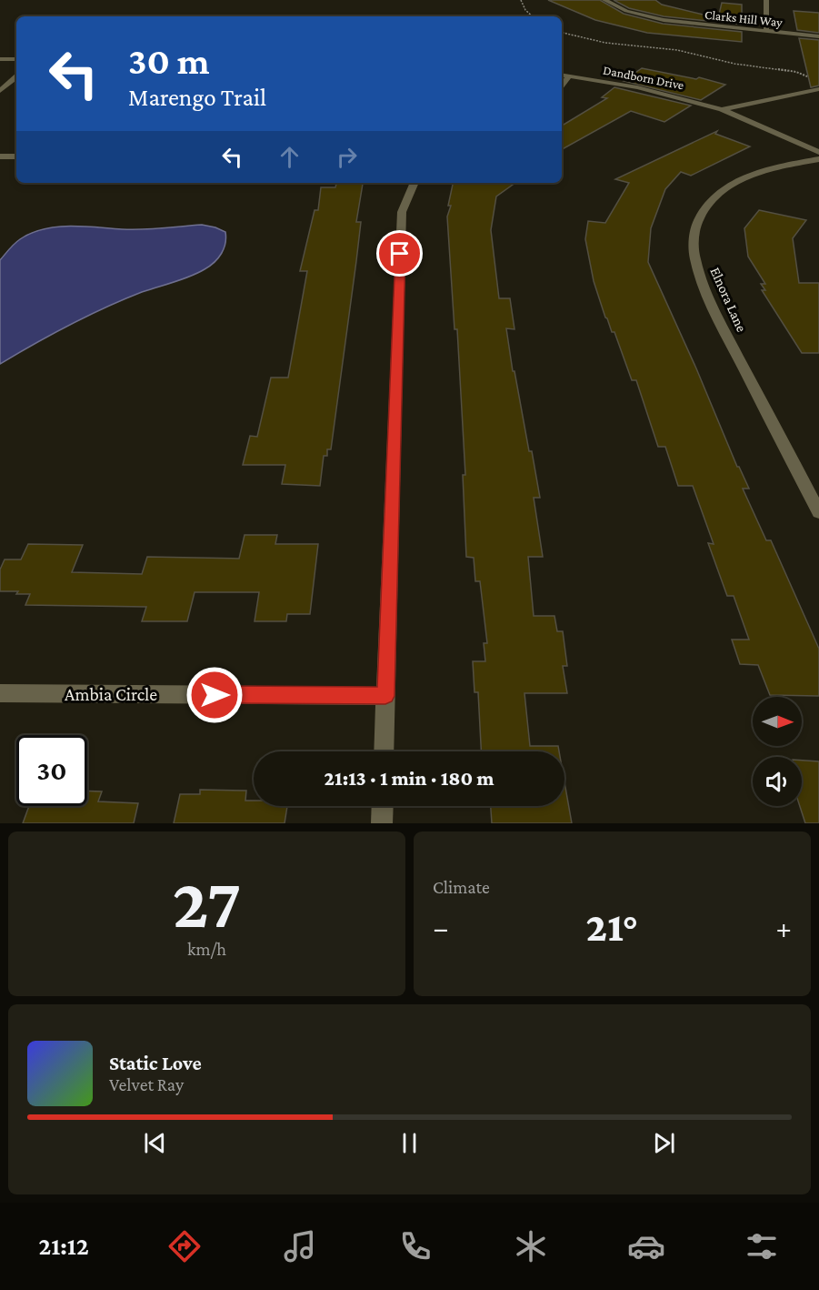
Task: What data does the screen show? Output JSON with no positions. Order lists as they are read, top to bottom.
{
  "streets": {
    "street": [
      "Clarks Hill Way",
      "Dandborn Drive",
      "Elnora Lane",
      "Ambia Circle"
    ]
  },
  "north": "right",
  "page": {
    "turn": ["30 m", "Marengo Trail"],
    "limit": "30",
    "trip": "21:13 · 1 min · 180 m",
    "tile": [
      ["27", "km/h"],
      "Climate"
    ],
    "heat": ["−", "21°", "+"],
    "song": ["Static Love", "Velvet Ray"],
    "tabs": "21:12"
  }
}
